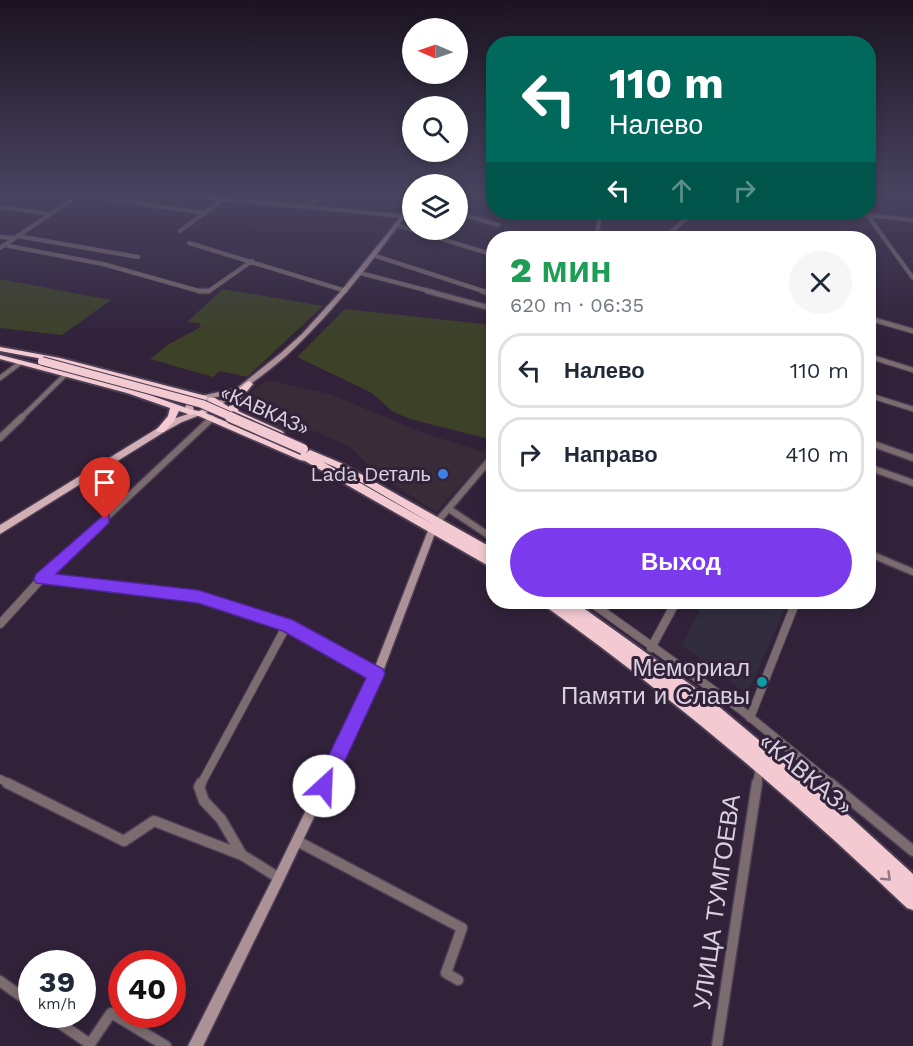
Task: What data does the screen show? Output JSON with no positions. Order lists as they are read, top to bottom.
{
  "streets": {
    "highway": ["«КАВКАЗ»"],
    "street": ["УЛИЦА ТУМГОЕВА"]
  },
  "crossings": [
    ["«КАВКАЗ»", "УЛИЦА ТУМГОЕВА"]
  ],
  "places": ["Lada Dеталь", "Мемориал Памяти и Славы"],
  "north": "left",
  "page": {
    "turn": ["110 m", "Налево"],
    "heading": ["2 мин", "620 m · 06:35"],
    "list": [
      {
        "name": "Налево",
        "value": "110 m"
      },
      {
        "name": "Направо",
        "value": "410 m"
      }
    ],
    "buttons": "Выход",
    "speed": "39 km/h",
    "limit": "40"
  }
}
